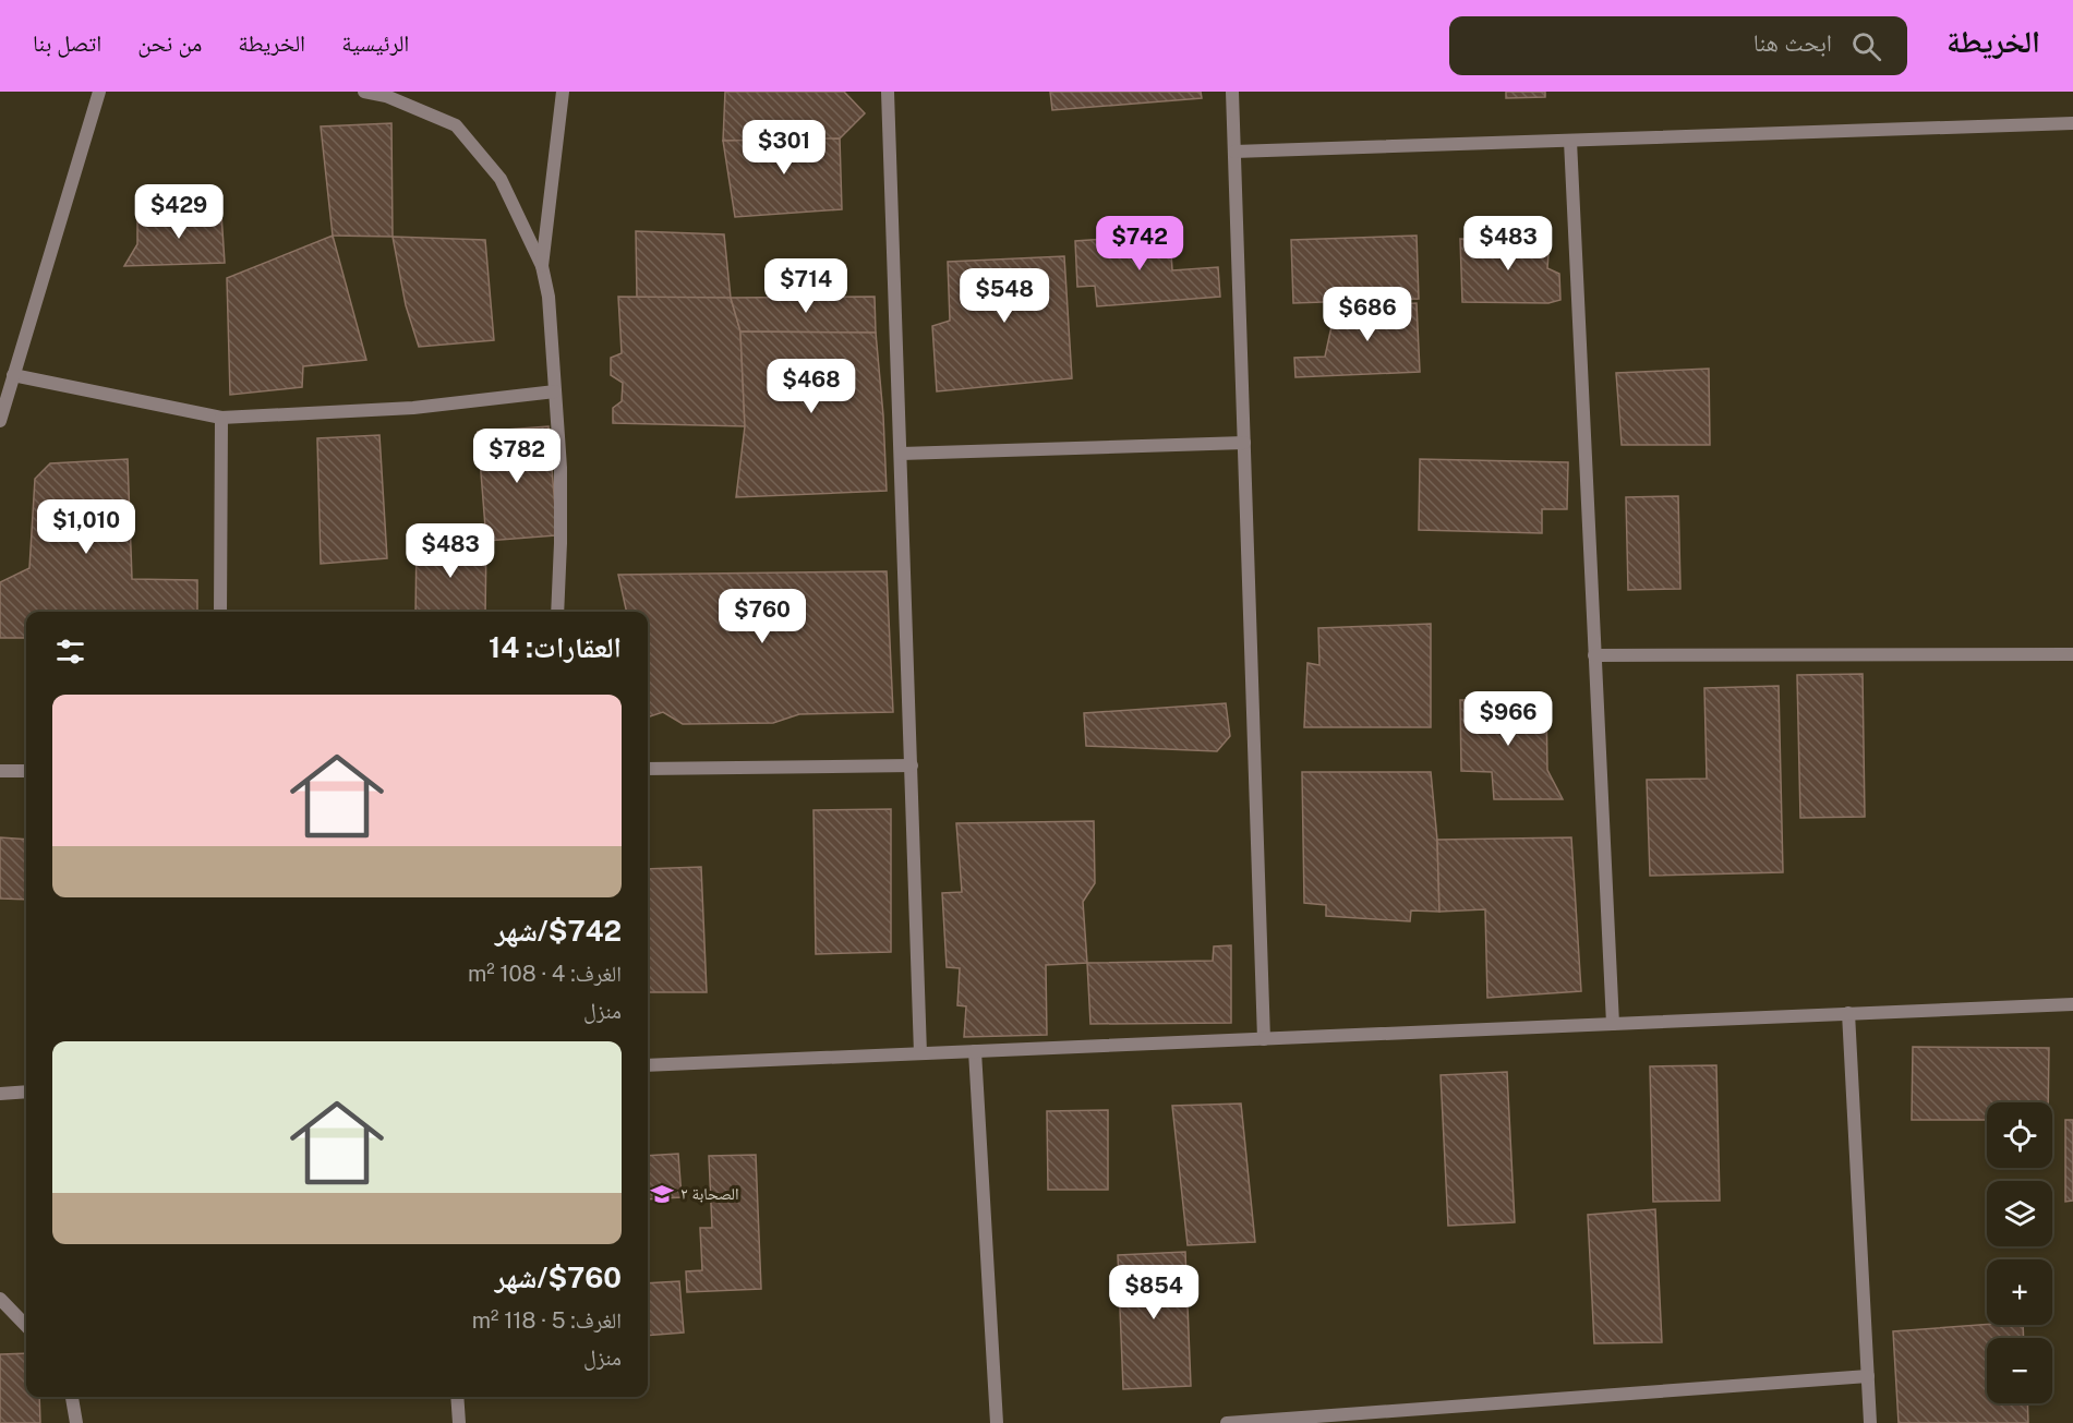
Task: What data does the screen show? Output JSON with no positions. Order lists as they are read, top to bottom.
{
  "places": {
    "school or university": ["الصحابة ٢"]
  },
  "page": {
    "header": "الخريطة",
    "search": "ابحث هنا",
    "nav": [
      "الرئيسية",
      "الخريطة",
      "من نحن",
      "اتصل بنا"
    ],
    "price": [
      "$301",
      "$429",
      "$742",
      "$483",
      "$714",
      "$548",
      "$686",
      "$468",
      "$782",
      "$1,010",
      "$483",
      "$760",
      "$966",
      "$854"
    ],
    "heading": "العقارات: 14",
    "list": [
      {
        "name": "$742/شهر",
        "note": "الغرف: 4 · 108 m² · منزل"
      },
      {
        "name": "$760/شهر",
        "note": "الغرف: 5 · 118 m² · منزل"
      }
    ],
    "map_buttons": ["+", "−"]
  }
}
